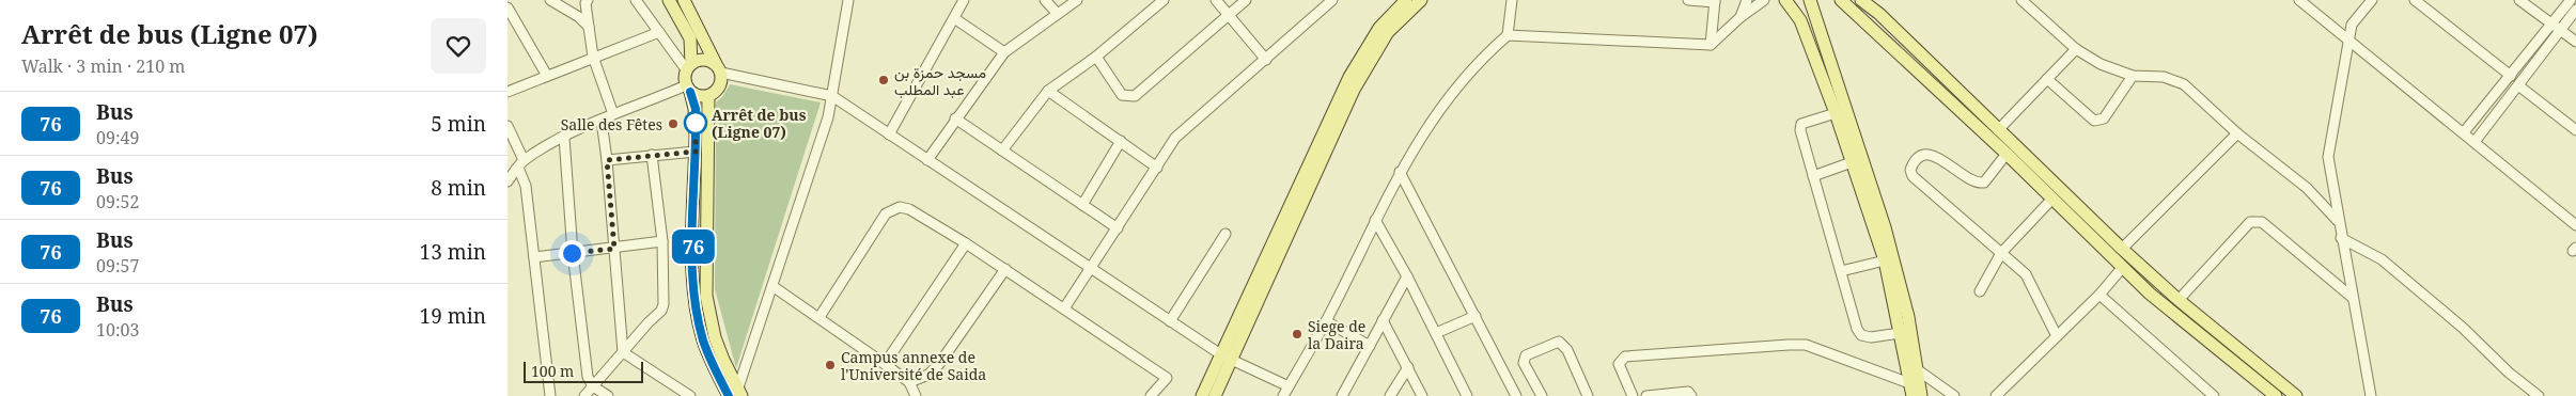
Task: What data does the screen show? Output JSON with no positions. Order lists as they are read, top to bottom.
{
  "places": [
    "مسجد حمزة بن عبد المطلب",
    "Arrêt de bus (Ligne 07)",
    "Salle des Fêtes",
    "Siege de la Daira",
    "Campus annexe de l'Université de Saida"
  ],
  "lines": ["bus line 76"],
  "scale_bar": "100 m",
  "page": {
    "heading": ["Arrêt de bus (Ligne 07)", "Walk · 3 min · 210 m"],
    "on_map": "76",
    "list": [
      {
        "mark": "76",
        "name": "Bus",
        "note": "09:49",
        "value": "5 min"
      },
      {
        "mark": "76",
        "name": "Bus",
        "note": "09:52",
        "value": "8 min"
      },
      {
        "mark": "76",
        "name": "Bus",
        "note": "09:57",
        "value": "13 min"
      },
      {
        "mark": "76",
        "name": "Bus",
        "note": "10:03",
        "value": "19 min"
      }
    ],
    "scale": "100 m"
  }
}
